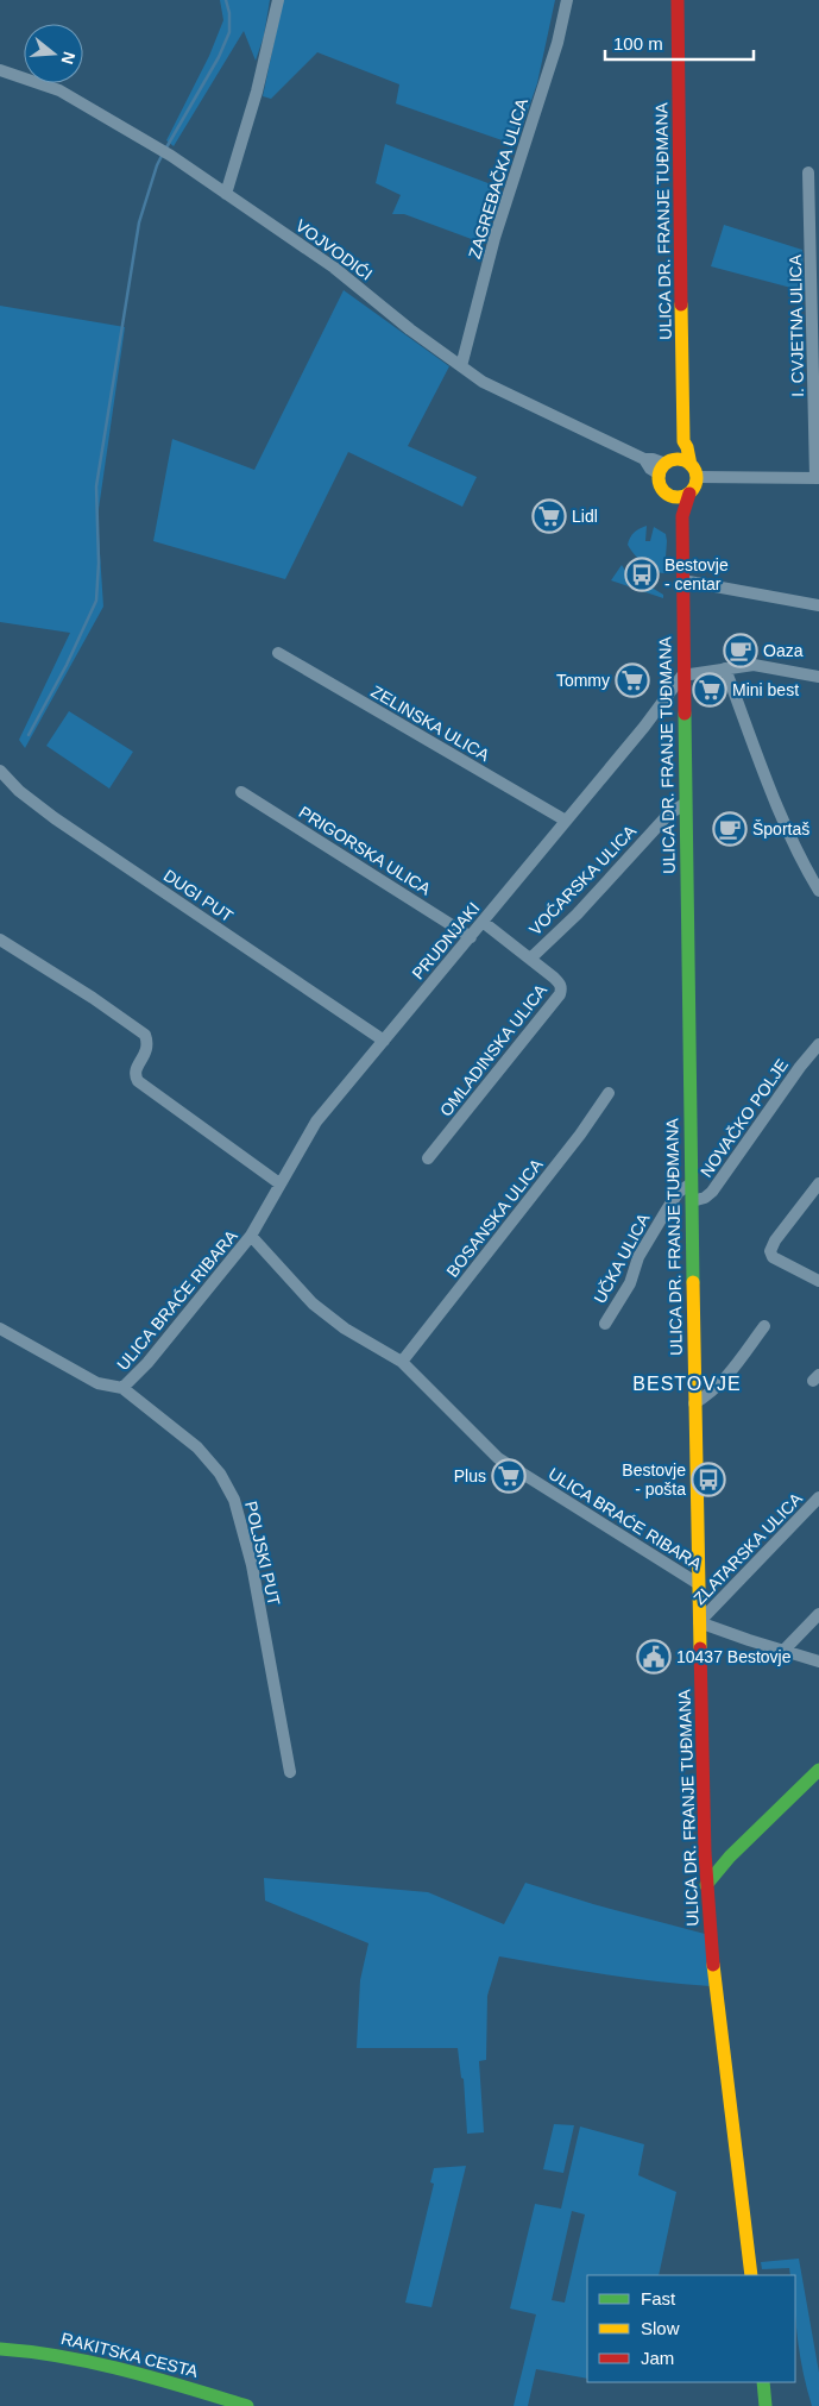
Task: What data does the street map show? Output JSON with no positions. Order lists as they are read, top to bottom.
{
  "streets": {
    "main road": ["ULICA DR. FRANJE TUĐMANA", "RAKITSKA CESTA"],
    "street": [
      "ZAGREBAČKA ULICA",
      "VOJVODIĆI",
      "I. CVJETNA ULICA",
      "ZELINSKA ULICA",
      "PRIGORSKA ULICA",
      "VOĆARSKA ULICA",
      "DUGI PUT",
      "PRUDNJAKI",
      "OMLADINSKA ULICA",
      "NOVAČKO POLJE",
      "BOSANSKA ULICA",
      "UČKA ULICA",
      "ULICA BRAĆE RIBARA",
      "ZLATARSKA ULICA",
      "POLJSKI PUT"
    ]
  },
  "crossings": [
    ["ZAGREBAČKA ULICA", "VOJVODIĆI"],
    ["ULICA DR. FRANJE TUĐMANA", "VOJVODIĆI"],
    ["ULICA DR. FRANJE TUĐMANA", "VOĆARSKA ULICA"],
    ["ULICA DR. FRANJE TUĐMANA", "PRUDNJAKI"],
    ["ULICA DR. FRANJE TUĐMANA", "NOVAČKO POLJE"],
    ["ULICA DR. FRANJE TUĐMANA", "UČKA ULICA"],
    ["ULICA DR. FRANJE TUĐMANA", "ULICA BRAĆE RIBARA"],
    ["ULICA DR. FRANJE TUĐMANA", "ZLATARSKA ULICA"],
    ["ZELINSKA ULICA", "PRUDNJAKI"],
    ["PRIGORSKA ULICA", "PRUDNJAKI"],
    ["VOĆARSKA ULICA", "OMLADINSKA ULICA"],
    ["DUGI PUT", "PRUDNJAKI"],
    ["PRUDNJAKI", "OMLADINSKA ULICA"],
    ["PRUDNJAKI", "ULICA BRAĆE RIBARA"],
    ["BOSANSKA ULICA", "ULICA BRAĆE RIBARA"],
    ["ULICA BRAĆE RIBARA", "POLJSKI PUT"]
  ],
  "districts": ["BESTOVJE"],
  "places": {
    "supermarket": [
      "Lidl",
      "Tommy",
      "Mini best",
      "Plus"
    ],
    "bus stop": ["Bestovje - centar", "Bestovje - pošta"],
    "cafe": ["Oaza", "Športaš"],
    "public building": ["10437 Bestovje"]
  },
  "legend": ["Fast", "Slow", "Jam"],
  "scale_bar": "100 m",
  "north": "right"
}
